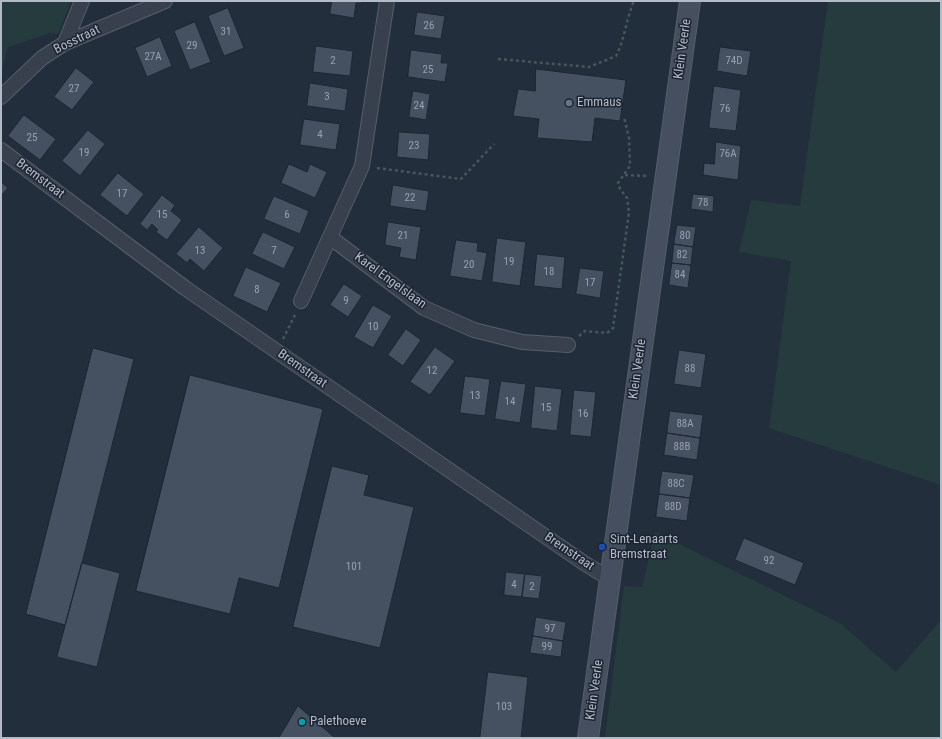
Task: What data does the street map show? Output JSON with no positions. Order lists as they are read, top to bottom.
{
  "streets": {
    "main road": ["Klein Veerle"],
    "street": ["Bosstraat", "Bremstraat", "Karel Engelslaan"]
  },
  "crossings": [
    ["Klein Veerle", "Bremstraat"]
  ],
  "places": ["Emmaus", "Sint-Lenaarts Bremstraat", "Palethoeve"],
  "house_numbers": [
    "26",
    "31",
    "29",
    "27A",
    "2",
    "74D",
    "25",
    "27",
    "3",
    "24",
    "76",
    "4",
    "25",
    "23",
    "19",
    "76A",
    "17",
    "22",
    "78",
    "15",
    "6",
    "21",
    "80",
    "13",
    "7",
    "82",
    "19",
    "20",
    "18",
    "84",
    "17",
    "8",
    "9",
    "10",
    "88",
    "12",
    "13",
    "14",
    "15",
    "16",
    "88A",
    "88B",
    "88C",
    "88D",
    "92",
    "101",
    "4",
    "2",
    "97",
    "99",
    "103"
  ]
}
